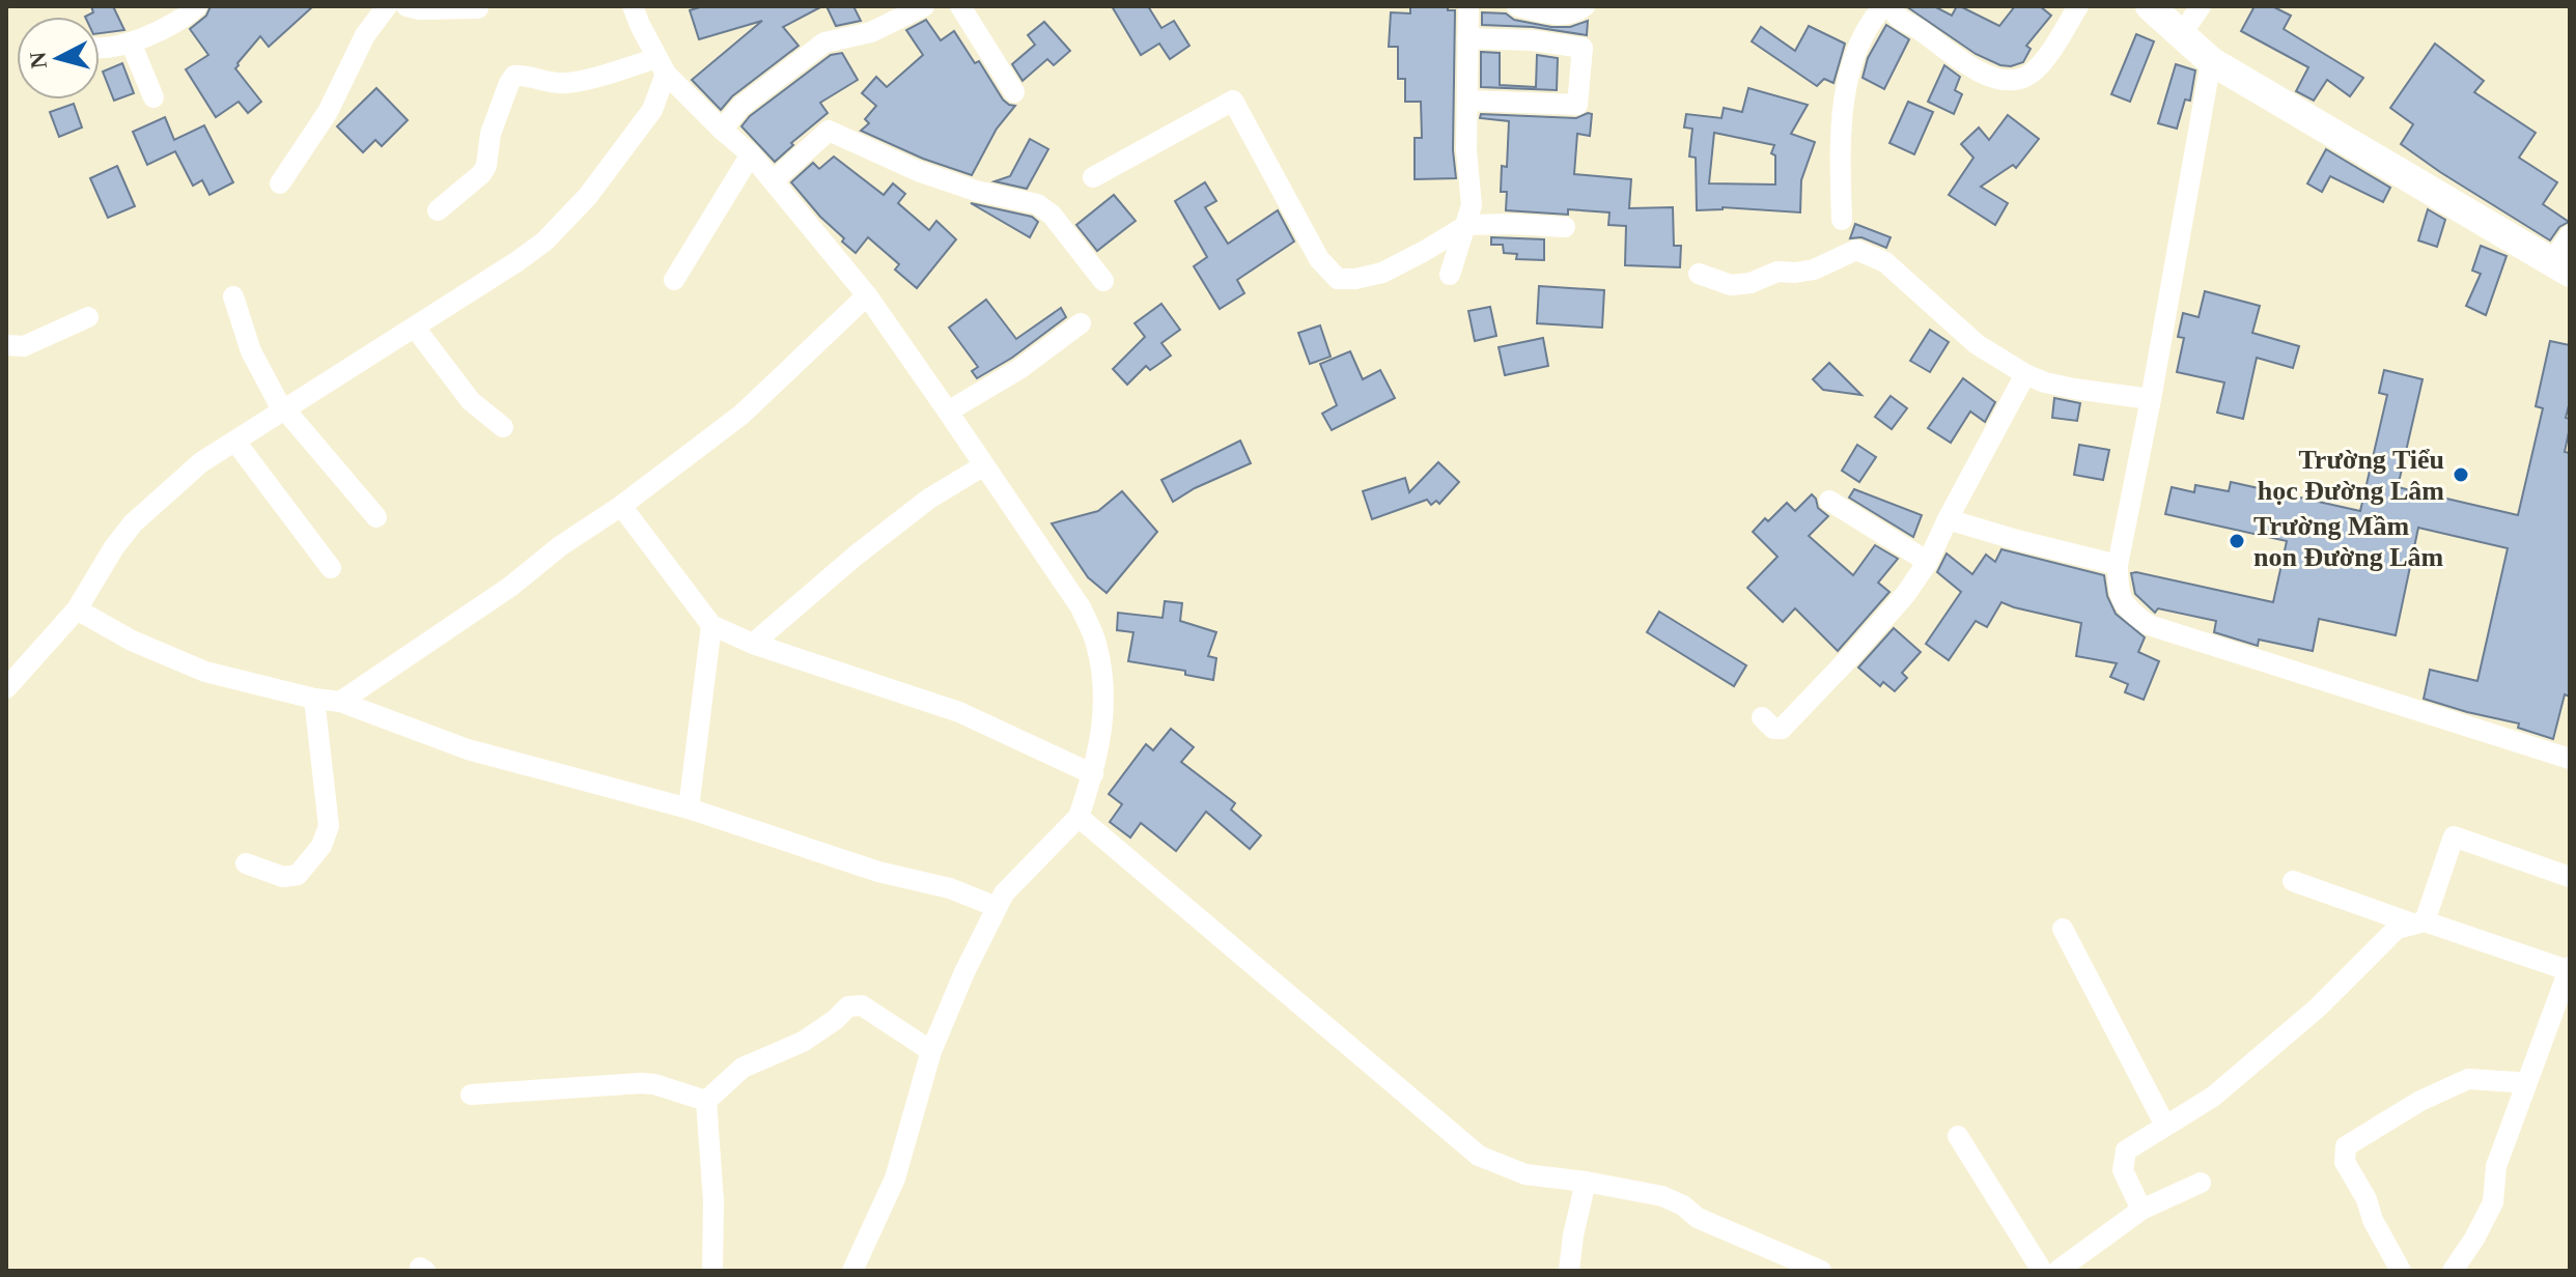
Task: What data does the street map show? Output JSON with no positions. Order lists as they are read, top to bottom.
{
  "places": ["Trường Tiểu học Đường Lâm", "Trường Mầm non Đường Lâm"],
  "north": "left"
}
